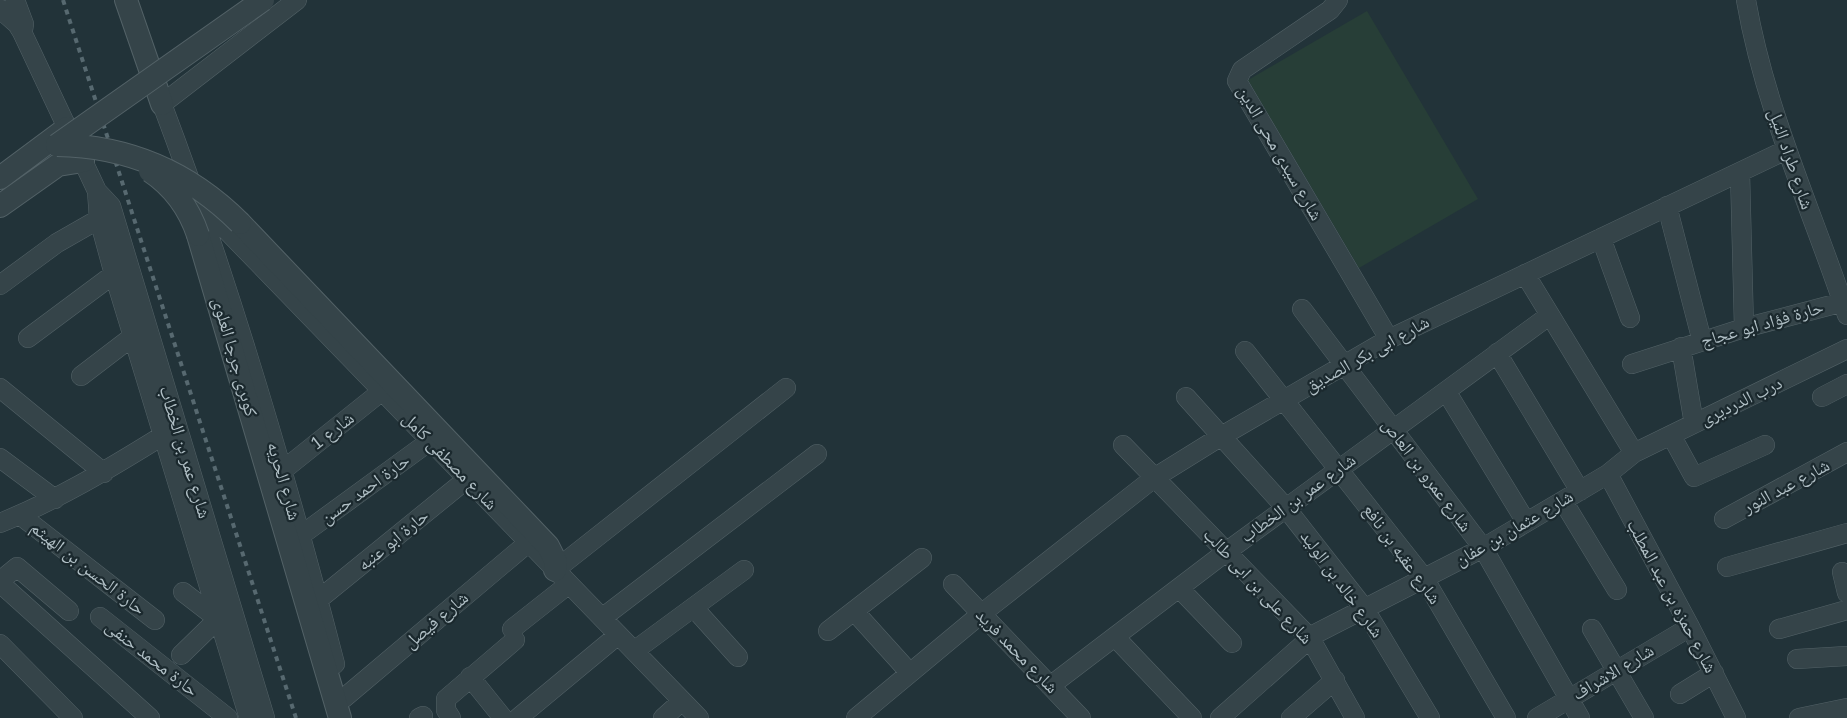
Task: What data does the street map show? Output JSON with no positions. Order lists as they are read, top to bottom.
{
  "streets": {
    "street": [
      "شارع سيدى محى الدين",
      "شارع طراد النيل",
      "حارة فؤاد ابو عجاج",
      "شارع ابى بكر الصديق",
      "كوبرى جرجا العلوى",
      "درب الدرديرى",
      "شارع 1",
      "شارع عمر بن الخطاب",
      "شارع مصطفى كامل",
      "شارع عمرو بن العاص",
      "شارع الحريه",
      "شارع عبد النور",
      "حارة احمد حسن",
      "شارع عثمان بن عفان",
      "حارة ابو عنبه",
      "شارع عقبه بن نافع",
      "حارة الحسن بن الهيثم",
      "شارع خالد بن الوليد",
      "شارع على بن ابى طالب",
      "شارع حمزه بن عبد المطلب",
      "شارع فيصل",
      "شارع محمد فريد",
      "حارة محمد حنفى",
      "شارع الاشراف"
    ]
  },
  "crossings": [
    ["شارع سيدى محى الدين", "شارع ابى بكر الصديق"],
    ["شارع طراد النيل", "حارة فؤاد ابو عجاج"],
    ["شارع طراد النيل", "شارع ابى بكر الصديق"],
    ["حارة فؤاد ابو عجاج", "درب الدرديرى"],
    ["شارع ابى بكر الصديق", "شارع عمرو بن العاص"],
    ["شارع ابى بكر الصديق", "شارع عقبه بن نافع"],
    ["شارع ابى بكر الصديق", "شارع خالد بن الوليد"],
    ["شارع ابى بكر الصديق", "شارع على بن ابى طالب"],
    ["شارع ابى بكر الصديق", "شارع محمد فريد"],
    ["كوبرى جرجا العلوى", "شارع عمر بن الخطاب"],
    ["كوبرى جرجا العلوى", "شارع الحريه"],
    ["كوبرى جرجا العلوى", "شارع فيصل"],
    ["درب الدرديرى", "شارع عثمان بن عفان"],
    ["شارع 1", "شارع مصطفى كامل"],
    ["شارع 1", "شارع الحريه"],
    ["شارع عمر بن الخطاب", "شارع عمرو بن العاص"],
    ["شارع عمر بن الخطاب", "شارع عقبه بن نافع"],
    ["شارع عمر بن الخطاب", "شارع خالد بن الوليد"],
    ["شارع عمر بن الخطاب", "شارع على بن ابى طالب"],
    ["شارع عمر بن الخطاب", "شارع محمد فريد"],
    ["شارع مصطفى كامل", "شارع الحريه"],
    ["شارع مصطفى كامل", "حارة احمد حسن"],
    ["شارع مصطفى كامل", "حارة ابو عنبه"],
    ["شارع مصطفى كامل", "شارع فيصل"],
    ["شارع عمرو بن العاص", "شارع عثمان بن عفان"],
    ["شارع عمرو بن العاص", "شارع الاشراف"],
    ["شارع الحريه", "حارة احمد حسن"],
    ["شارع الحريه", "حارة ابو عنبه"],
    ["شارع الحريه", "شارع فيصل"],
    ["شارع عثمان بن عفان", "شارع عقبه بن نافع"],
    ["شارع عثمان بن عفان", "شارع خالد بن الوليد"],
    ["شارع عثمان بن عفان", "شارع على بن ابى طالب"],
    ["شارع عثمان بن عفان", "شارع حمزه بن عبد المطلب"],
    ["شارع حمزه بن عبد المطلب", "شارع الاشراف"]
  ]
}
